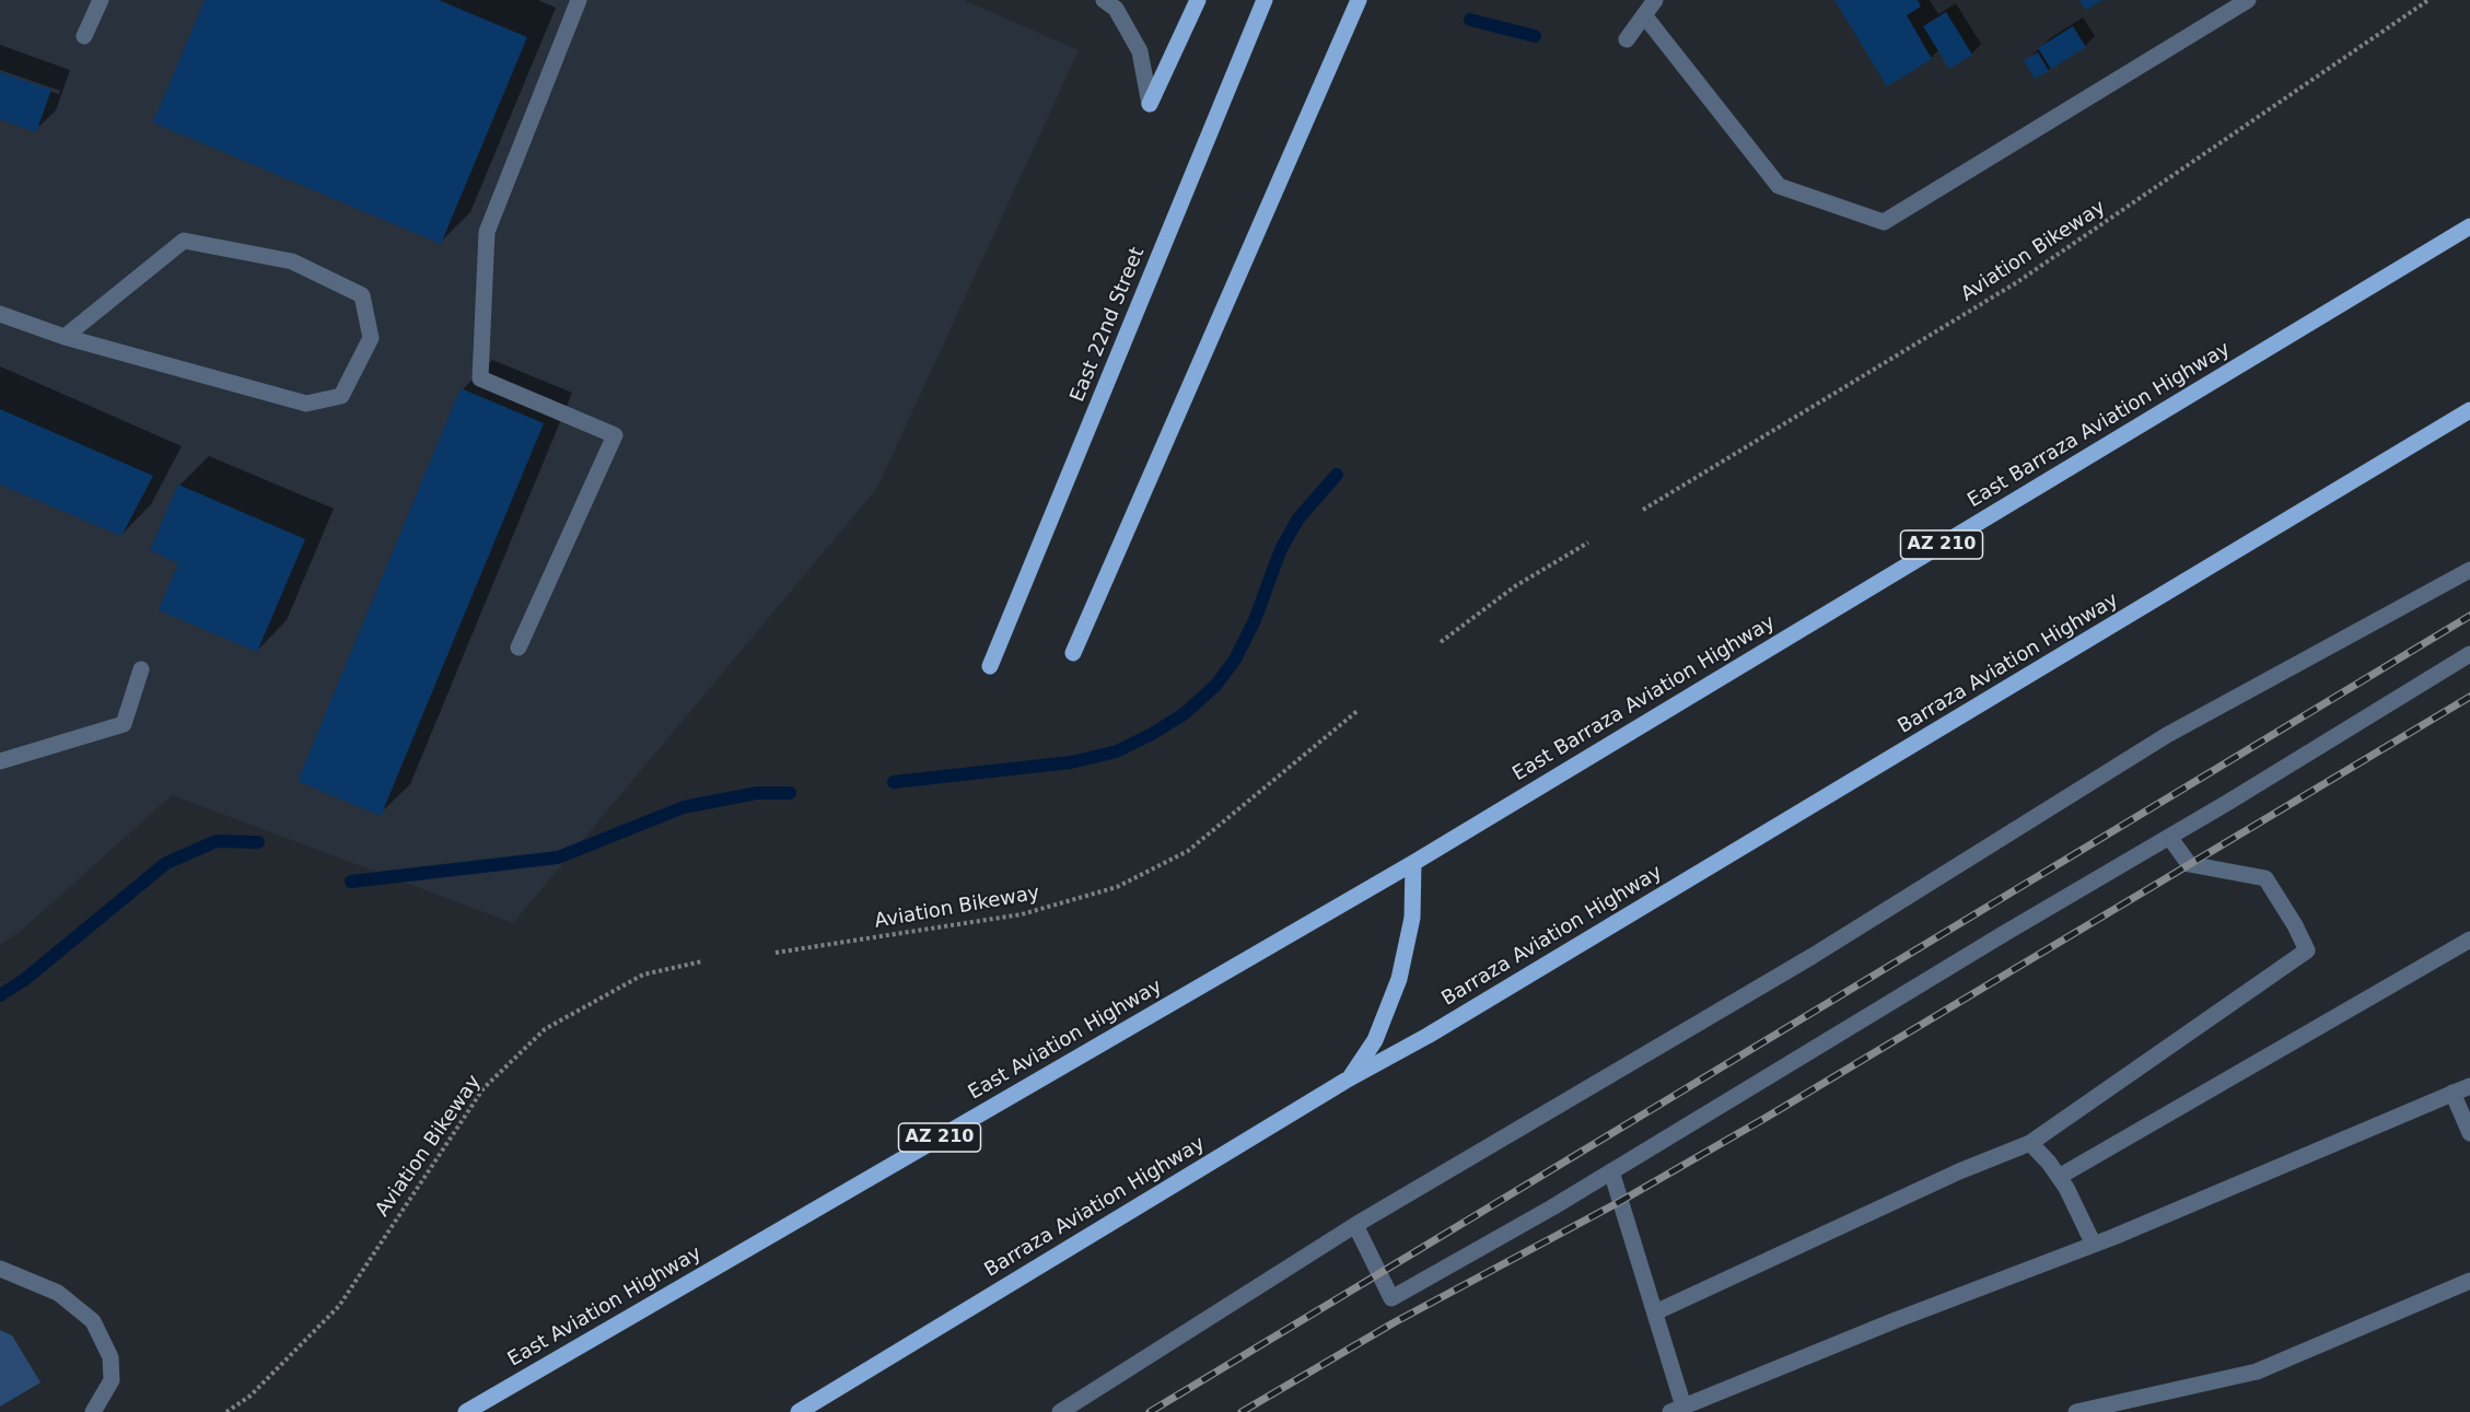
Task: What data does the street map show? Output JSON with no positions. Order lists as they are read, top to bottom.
{
  "streets": {
    "main road": [
      "East 22nd Street",
      "East Barraza Aviation Highway",
      "AZ 210",
      "Barraza Aviation Highway",
      "East Aviation Highway"
    ],
    "path": ["Aviation Bikeway"]
  },
  "crossings": [
    ["East Barraza Aviation Highway", "East Aviation Highway"]
  ]
}
